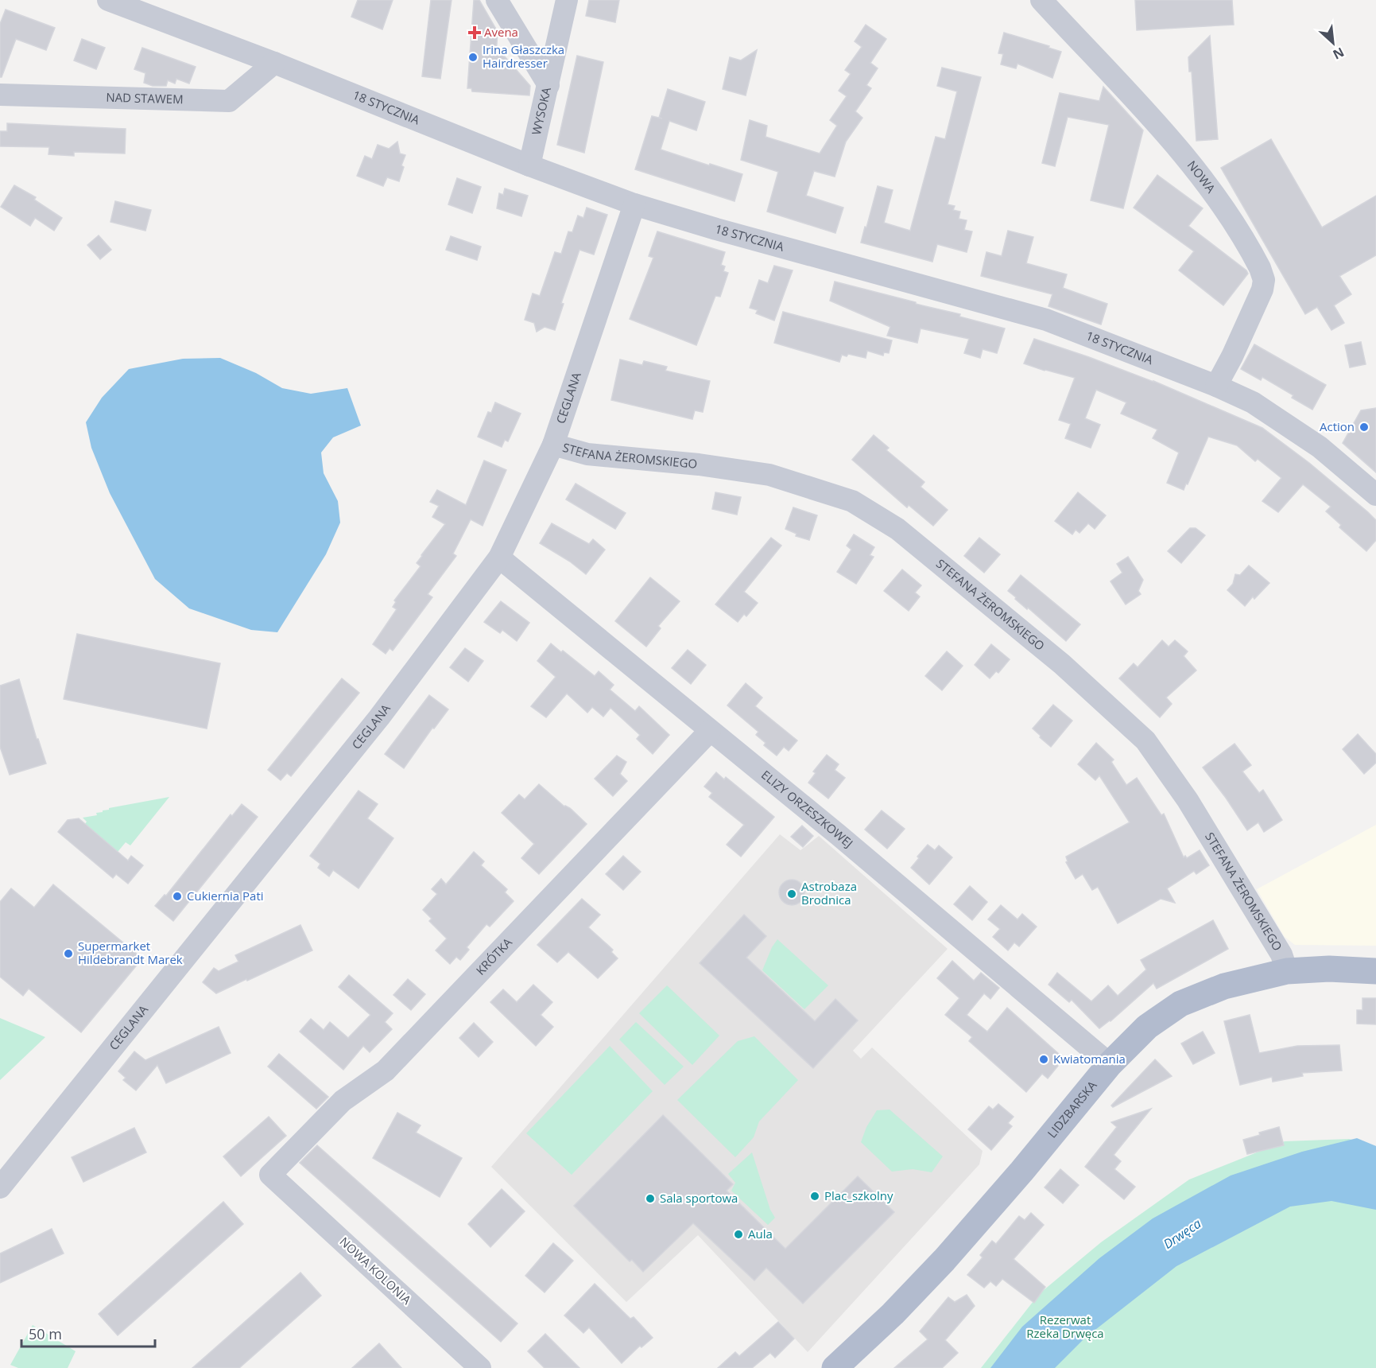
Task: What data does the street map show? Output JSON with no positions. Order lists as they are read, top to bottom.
{
  "streets": {
    "main road": ["LIDZBARSKA"],
    "street": [
      "NAD STAWEM",
      "18 STYCZNIA",
      "WYSOKA",
      "NOWA",
      "CEGLANA",
      "STEFANA ŻEROMSKIEGO",
      "ELIZY ORZESZKOWEJ",
      "KRÓTKA",
      "NOWA KOLONIA"
    ]
  },
  "crossings": [
    ["NAD STAWEM", "18 STYCZNIA"],
    ["18 STYCZNIA", "WYSOKA"],
    ["18 STYCZNIA", "NOWA"],
    ["18 STYCZNIA", "CEGLANA"],
    ["CEGLANA", "STEFANA ŻEROMSKIEGO"],
    ["CEGLANA", "ELIZY ORZESZKOWEJ"],
    ["STEFANA ŻEROMSKIEGO", "LIDZBARSKA"],
    ["ELIZY ORZESZKOWEJ", "KRÓTKA"],
    ["ELIZY ORZESZKOWEJ", "LIDZBARSKA"],
    ["KRÓTKA", "NOWA KOLONIA"]
  ],
  "water": ["Drwęca"],
  "parks": ["Rezerwat Rzeka Drwęca"],
  "places": {
    "health": ["Avena"],
    "other": [
      "Irina Głaszczka Hairdresser",
      "Action",
      "Astrobaza Brodnica",
      "Cukiernia Pati",
      "Supermarket Hildebrandt Marek",
      "Kwiatomania",
      "Plac_szkolny",
      "Sala sportowa",
      "Aula"
    ]
  },
  "scale_bar": "50 m",
  "north": "bottom right"
}
